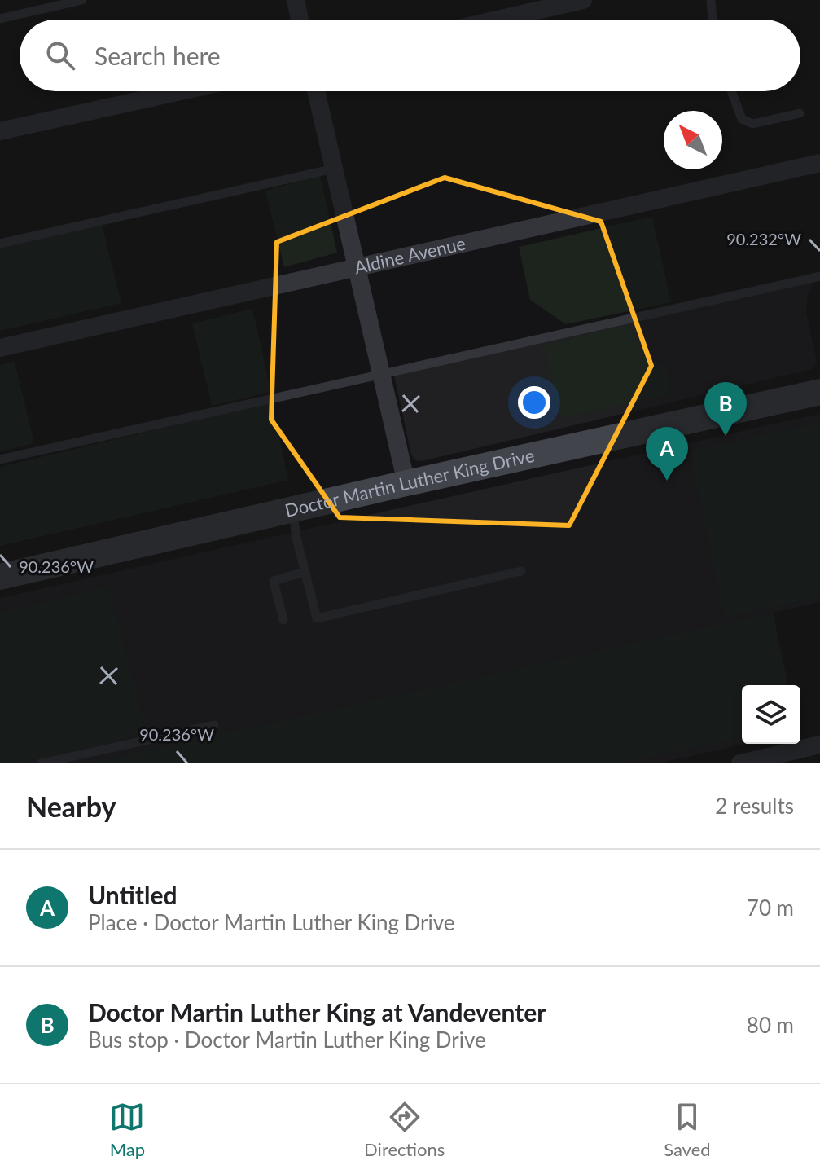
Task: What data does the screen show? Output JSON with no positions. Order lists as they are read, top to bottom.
{
  "streets": {
    "main road": ["Doctor Martin Luther King Drive"],
    "street": ["Aldine Avenue"]
  },
  "north": "top left",
  "page": {
    "search": "Search here",
    "pins": ["B", "A"],
    "heading": ["Nearby", "2 results"],
    "list": [
      {
        "mark": "A",
        "name": "Untitled",
        "note": "Place · Doctor Martin Luther King Drive",
        "value": "70 m"
      },
      {
        "mark": "B",
        "name": "Doctor Martin Luther King at Vandeventer",
        "note": "Bus stop · Doctor Martin Luther King Drive",
        "value": "80 m"
      }
    ],
    "nav": ["Map", "Directions", "Saved"]
  },
  "coordinates": ["90.232°W", "90.236°W"]
}
